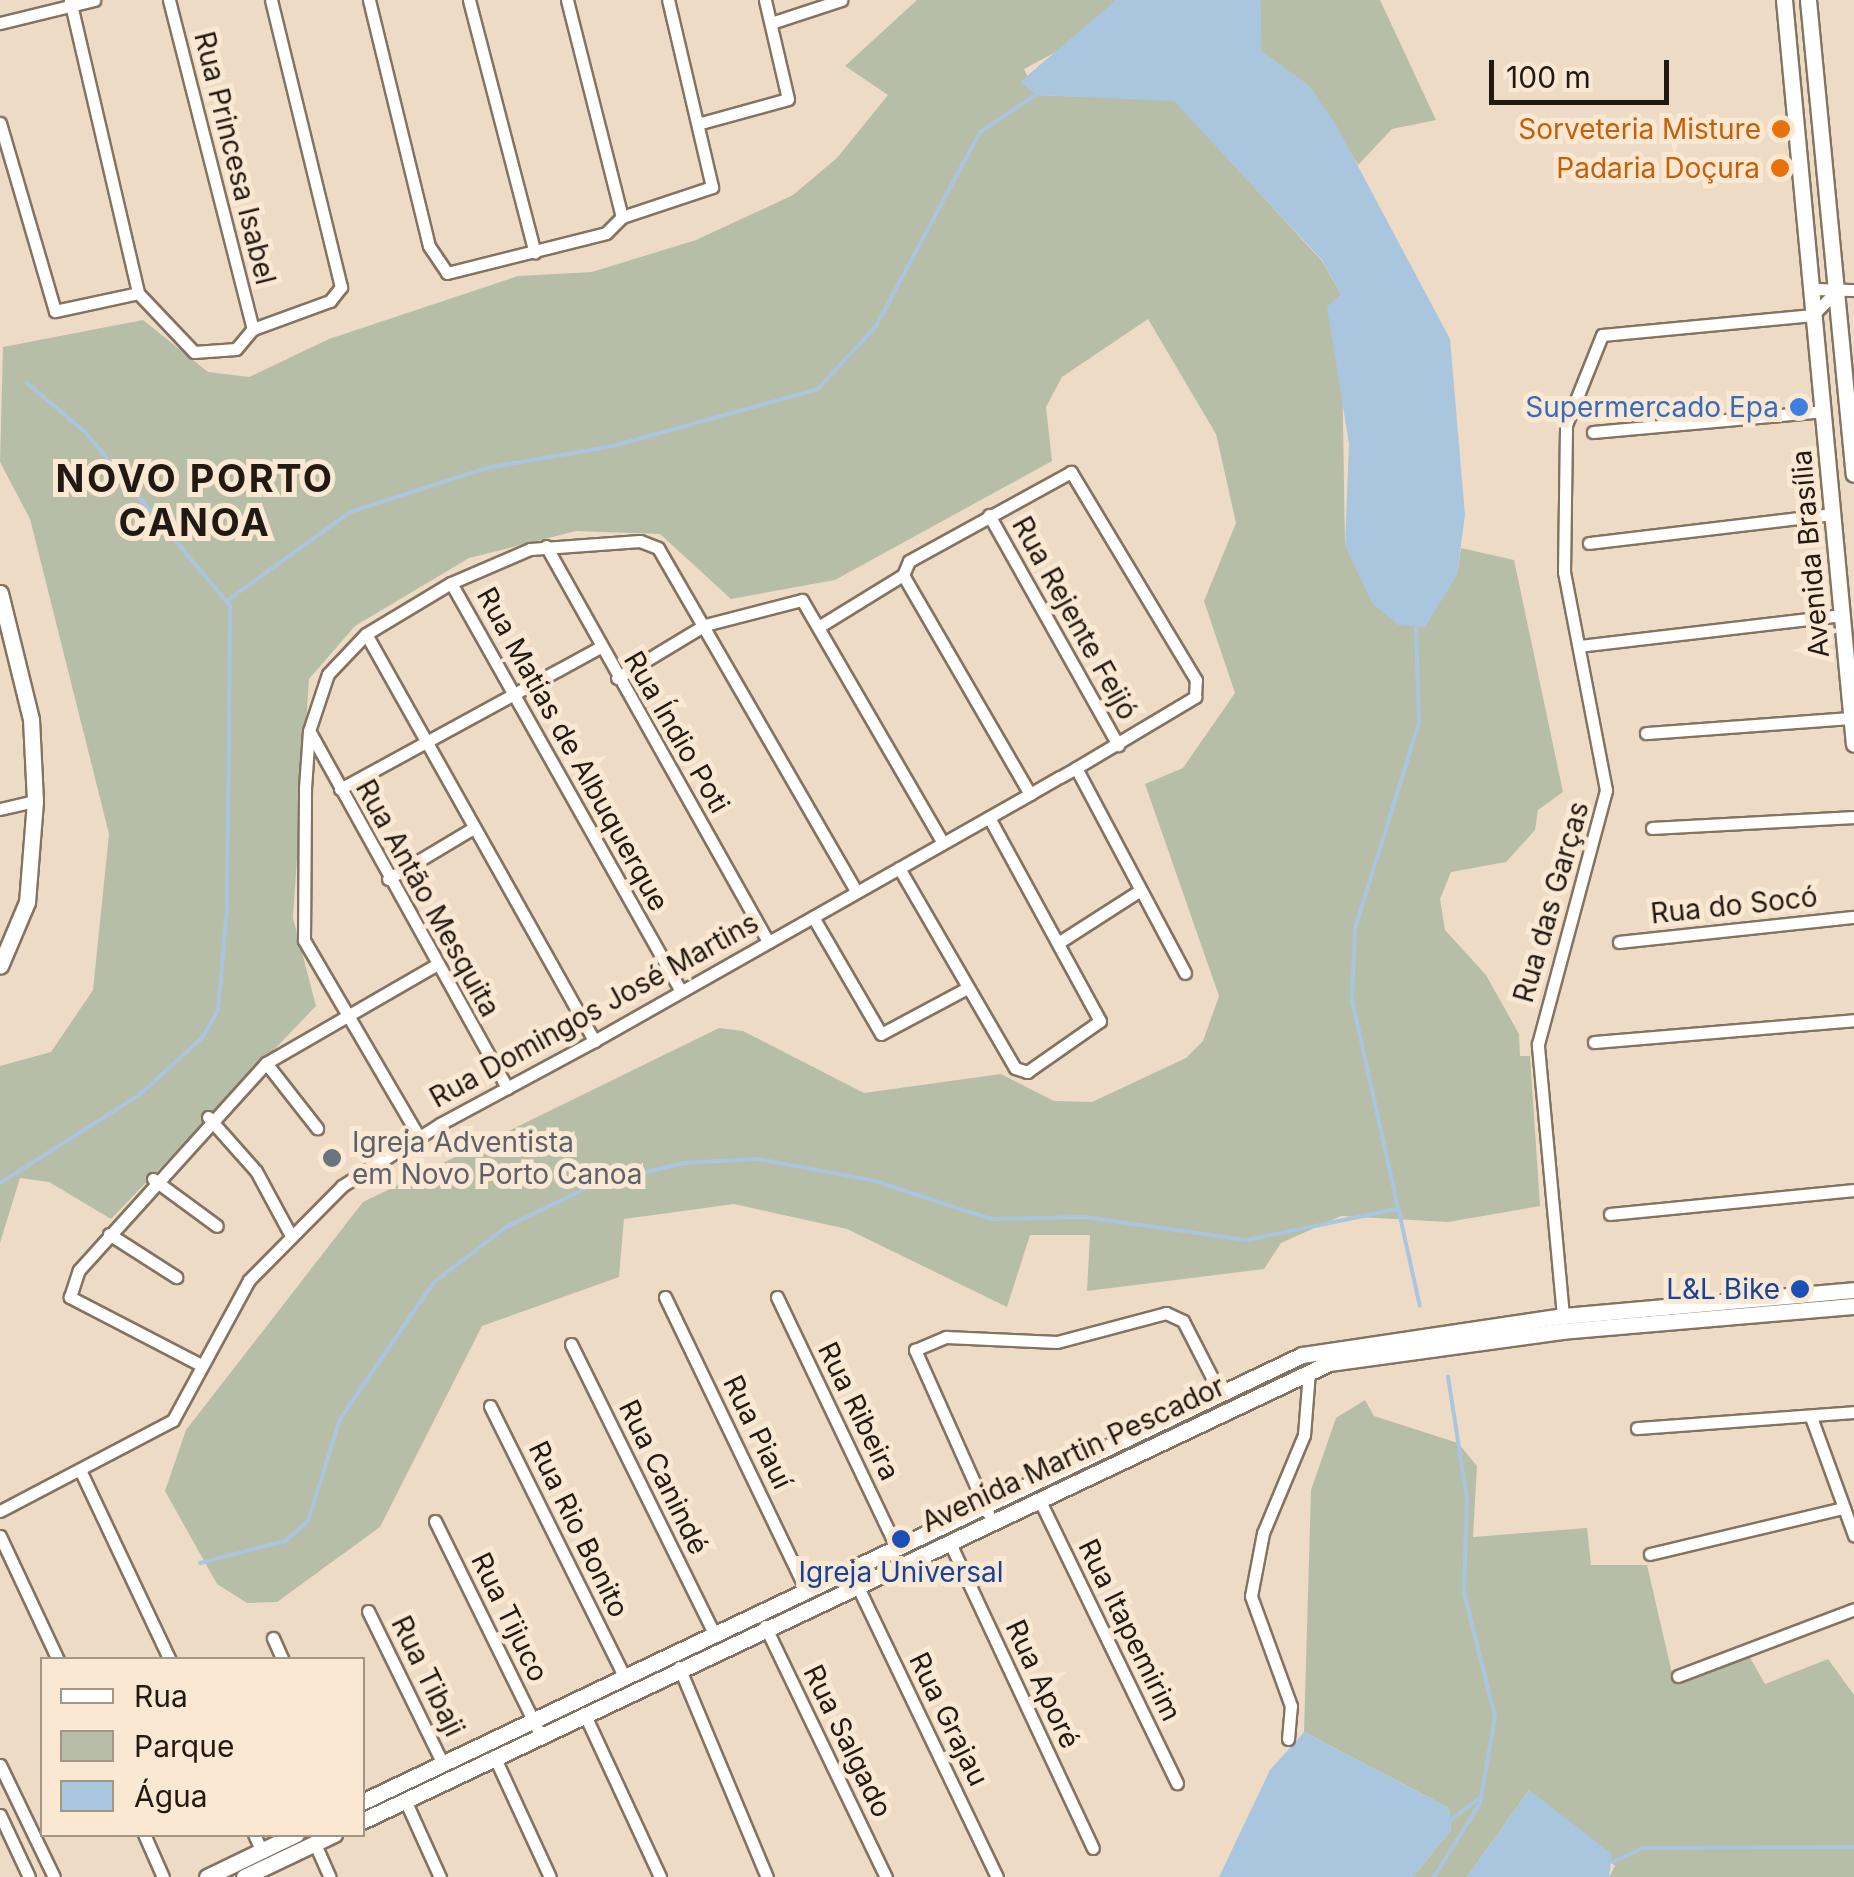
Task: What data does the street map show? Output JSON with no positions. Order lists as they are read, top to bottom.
{
  "streets": {
    "street": [
      "Rua Princesa Isabel",
      "Avenida Brasília",
      "Rua Rejente Feijó",
      "Rua Índio Poti",
      "Rua Matias de Albuquerque",
      "Rua Antão Mesquita",
      "Rua das Garças",
      "Rua do Socó",
      "Rua Domingos José Martins",
      "Rua Ribeira",
      "Rua Piauí",
      "Avenida Martin Pescador",
      "Rua Canindé",
      "Rua Rio Bonito",
      "Rua Tijuco",
      "Rua Itapemirim",
      "Rua Tibaji",
      "Rua Aporé",
      "Rua Grajau",
      "Rua Salgado"
    ]
  },
  "crossings": [
    ["Avenida Brasília", "Rua das Garças"],
    ["Rua Rejente Feijó", "Rua Domingos José Martins"],
    ["Rua Índio Poti", "Rua Domingos José Martins"],
    ["Rua Matias de Albuquerque", "Rua Domingos José Martins"],
    ["Rua Antão Mesquita", "Rua Domingos José Martins"],
    ["Rua das Garças", "Avenida Martin Pescador"],
    ["Rua Ribeira", "Avenida Martin Pescador"],
    ["Rua Piauí", "Avenida Martin Pescador"],
    ["Avenida Martin Pescador", "Rua Canindé"],
    ["Avenida Martin Pescador", "Rua Rio Bonito"],
    ["Avenida Martin Pescador", "Rua Tijuco"],
    ["Avenida Martin Pescador", "Rua Itapemirim"],
    ["Avenida Martin Pescador", "Rua Tibaji"],
    ["Avenida Martin Pescador", "Rua Aporé"],
    ["Avenida Martin Pescador", "Rua Grajau"],
    ["Avenida Martin Pescador", "Rua Salgado"]
  ],
  "districts": ["NOVO PORTO CANOA"],
  "places": [
    "Sorveteria Misture",
    "Padaria Doçura",
    "Supermercado Epa",
    "Igreja Adventista em Novo Porto Canoa",
    "L&L Bike",
    "Igreja Universal"
  ],
  "legend": ["Rua", "Parque", "Água"],
  "scale_bar": "100 m"
}
